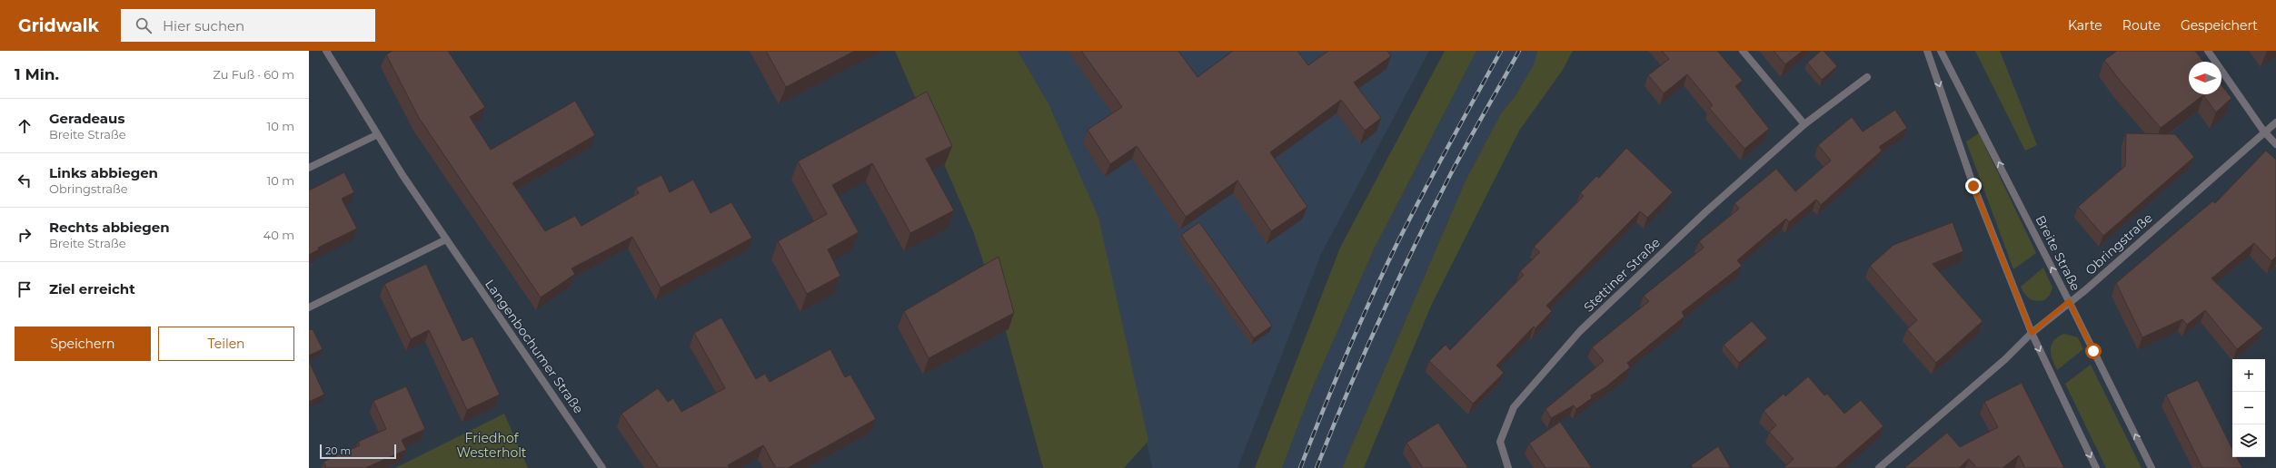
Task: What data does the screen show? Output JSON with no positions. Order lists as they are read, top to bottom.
{
  "streets": {
    "street": [
      "Obringstraße",
      "Breite Straße",
      "Stettiner Straße",
      "Langenbochumer Straße"
    ]
  },
  "crossings": [
    ["Obringstraße", "Breite Straße"]
  ],
  "parks": ["Friedhof Westerholt"],
  "scale_bar": "20 m",
  "north": "left",
  "page": {
    "header": "Gridwalk",
    "search": "Hier suchen",
    "nav": ["Karte", "Route", "Gespeichert"],
    "heading": ["1 Min.", "Zu Fuß · 60 m"],
    "list": [
      ["Geradeaus", "Breite Straße", "10 m"],
      ["Links abbiegen", "Obringstraße", "10 m"],
      ["Rechts abbiegen", "Breite Straße", "40 m"],
      "Ziel erreicht"
    ],
    "buttons": ["Speichern", "Teilen"],
    "map_buttons": ["+", "−"],
    "scale": "20 m"
  }
}
